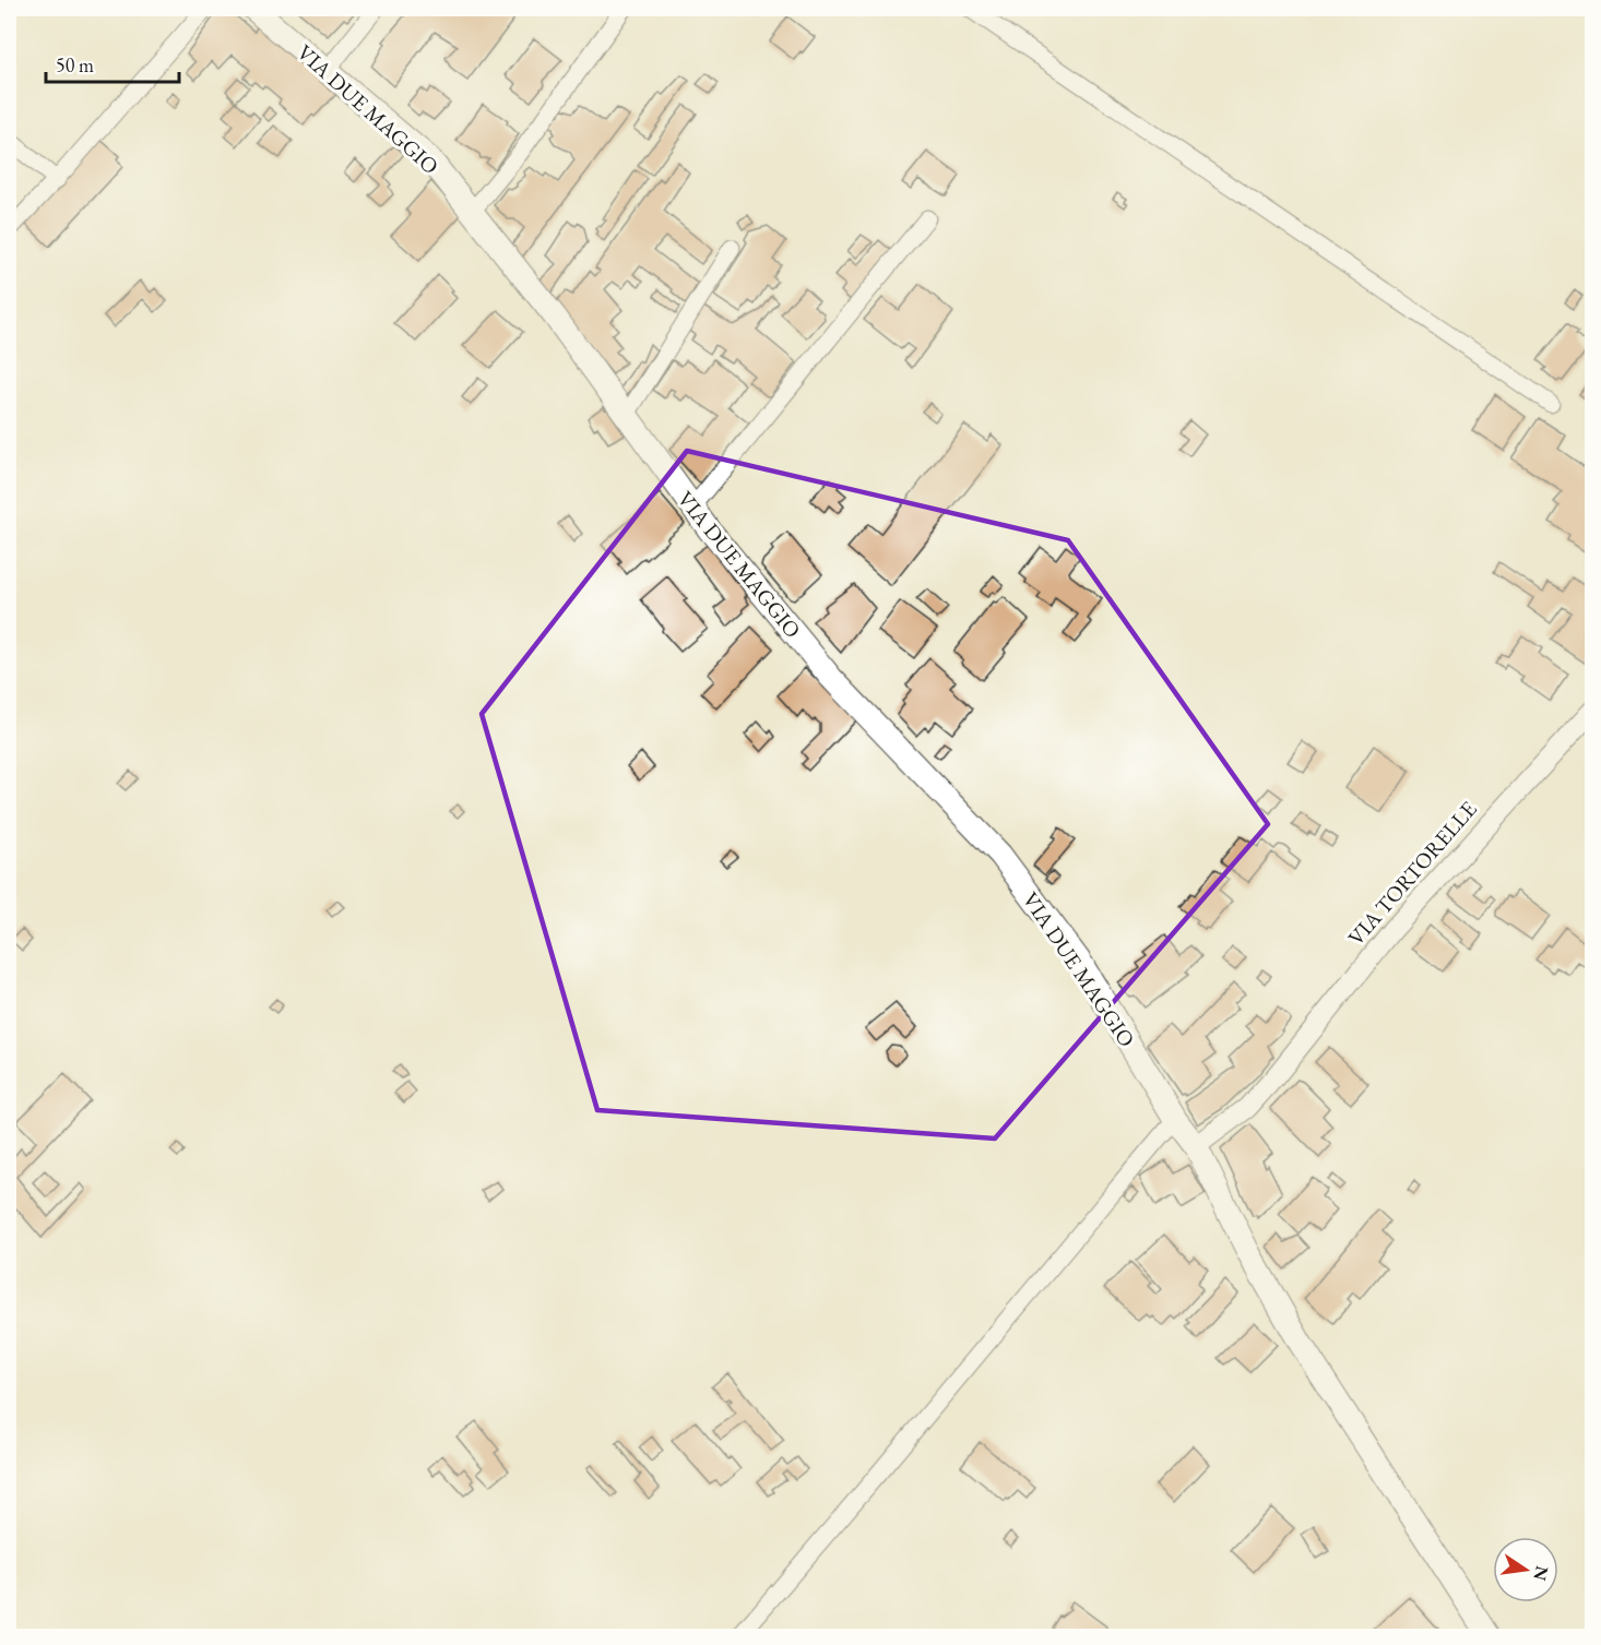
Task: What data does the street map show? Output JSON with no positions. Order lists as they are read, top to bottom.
{
  "streets": {
    "main road": ["VIA DUE MAGGIO"],
    "street": ["VIA TORTORELLE"]
  },
  "crossings": [
    ["VIA DUE MAGGIO", "VIA TORTORELLE"]
  ],
  "scale_bar": "50 m",
  "north": "right"
}
